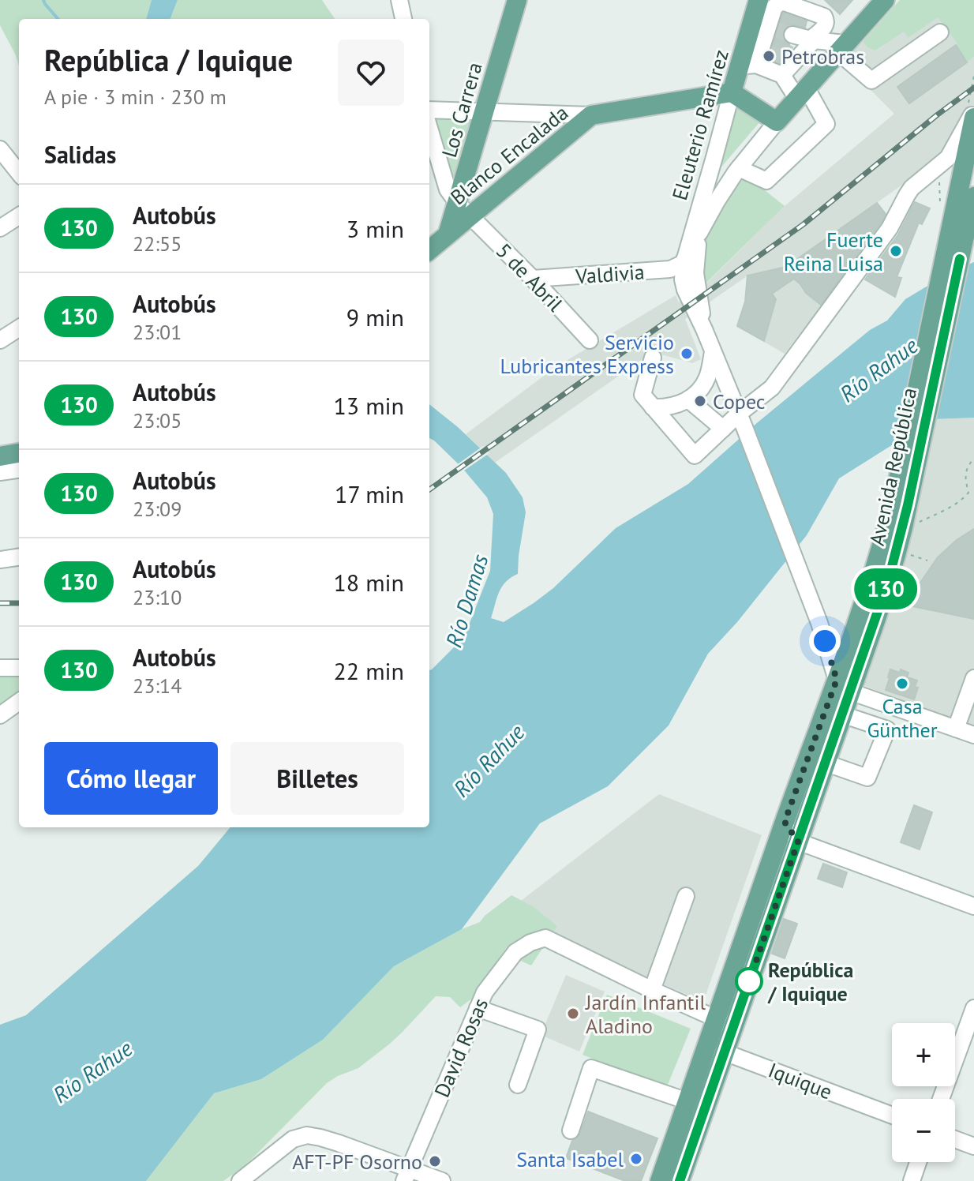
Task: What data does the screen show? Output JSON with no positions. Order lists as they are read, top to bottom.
{
  "streets": {
    "main road": [
      "Los Carrera",
      "Eleuterio Ramírez",
      "Blanco Encalada",
      "Avenida República"
    ],
    "street": [
      "Valdivia",
      "5 de Abril",
      "David Rosas",
      "Iquique"
    ]
  },
  "crossings": [
    ["Los Carrera", "Blanco Encalada"],
    ["Los Carrera", "5 de Abril"],
    ["Eleuterio Ramírez", "Valdivia"],
    ["Blanco Encalada", "5 de Abril"],
    ["Valdivia", "5 de Abril"],
    ["Avenida República", "Iquique"]
  ],
  "water": ["Río Rahue", "Río Damas"],
  "places": [
    "Petrobras",
    "Fuerte Reina Luisa",
    "Servicio Lubricantes Express",
    "Copec",
    "Casa Günther",
    "República / Iquique",
    "Jardín Infantil Aladino",
    "Santa Isabel",
    "AFT-PF Osorno"
  ],
  "lines": ["bus line 130"],
  "page": {
    "on_map": "130",
    "heading": [
      ["República / Iquique", "A pie · 3 min · 230 m"],
      "Salidas"
    ],
    "list": [
      {
        "mark": "130",
        "name": "Autobús",
        "note": "22:55",
        "value": "3 min"
      },
      {
        "mark": "130",
        "name": "Autobús",
        "note": "23:01",
        "value": "9 min"
      },
      {
        "mark": "130",
        "name": "Autobús",
        "note": "23:05",
        "value": "13 min"
      },
      {
        "mark": "130",
        "name": "Autobús",
        "note": "23:09",
        "value": "17 min"
      },
      {
        "mark": "130",
        "name": "Autobús",
        "note": "23:10",
        "value": "18 min"
      },
      {
        "mark": "130",
        "name": "Autobús",
        "note": "23:14",
        "value": "22 min"
      }
    ],
    "buttons": ["Cómo llegar", "Billetes"],
    "map_buttons": ["+", "−"]
  }
}
